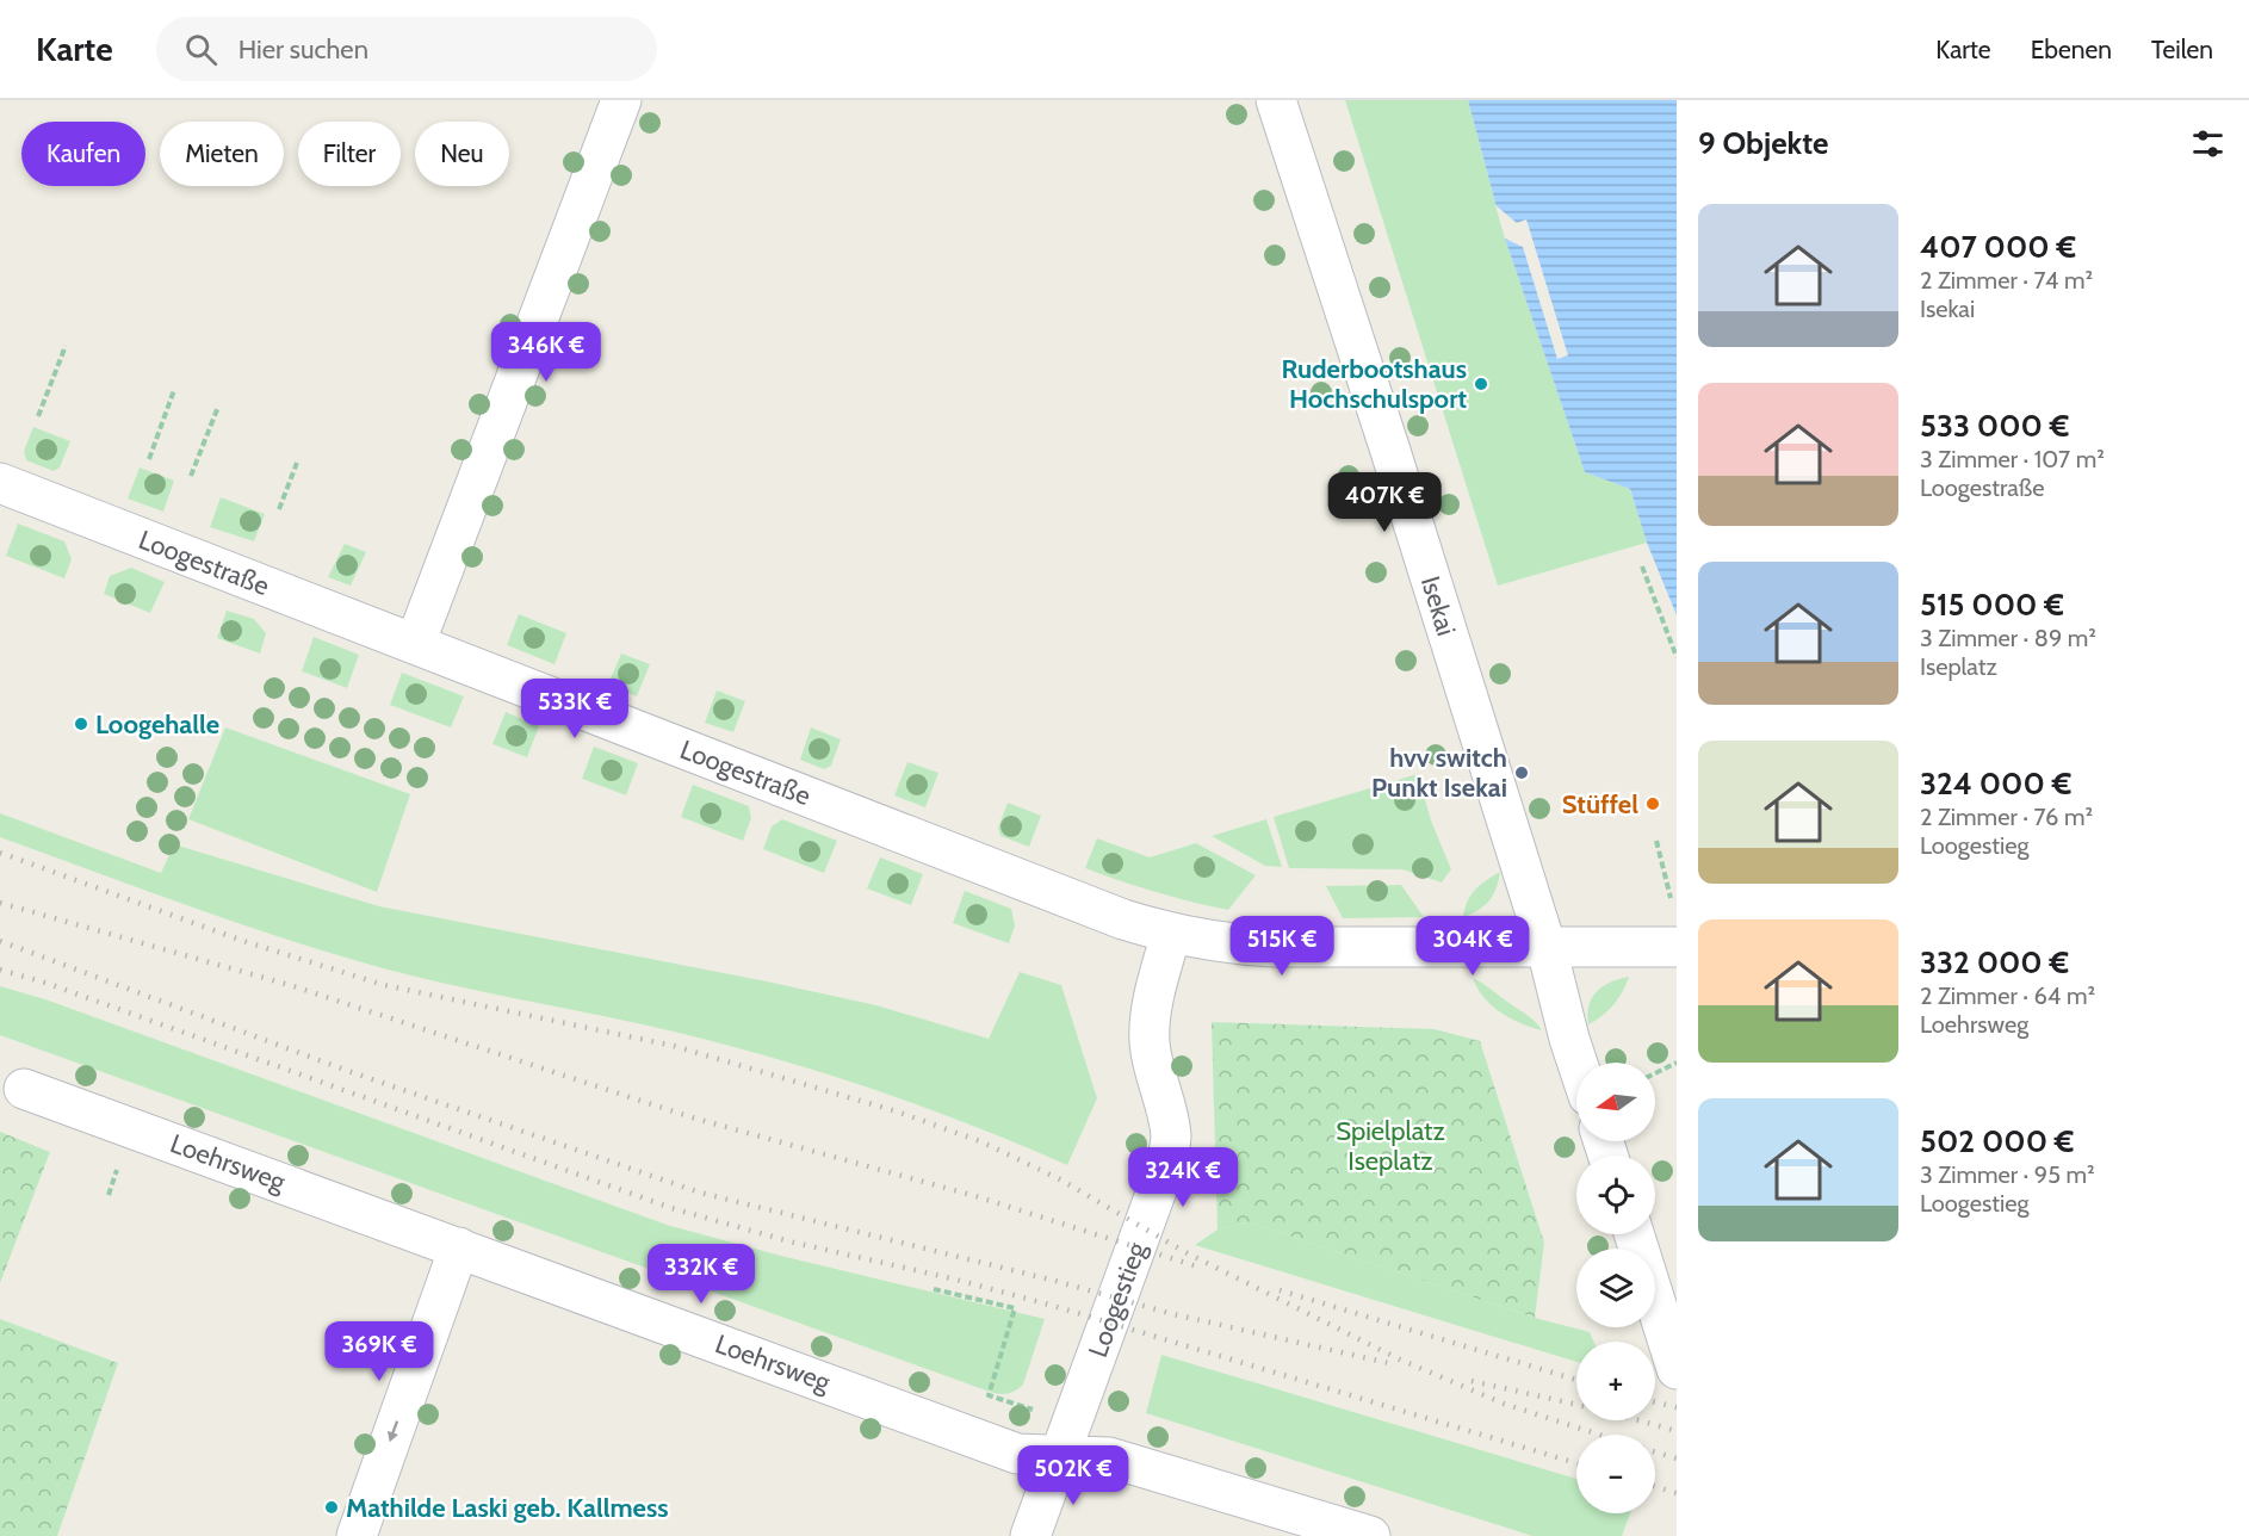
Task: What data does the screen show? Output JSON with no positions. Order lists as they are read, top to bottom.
{
  "streets": {
    "street": [
      "Loogestraße",
      "Isekai",
      "Loehrsweg",
      "Loogestieg"
    ]
  },
  "crossings": [
    ["Loogestraße", "Isekai"],
    ["Loogestraße", "Loogestieg"],
    ["Loehrsweg", "Loogestieg"]
  ],
  "parks": ["Spielplatz Iseplatz"],
  "places": [
    "Ruderbootshaus Hochschulsport",
    "Loogehalle",
    "hvv switch Punkt Isekai",
    "Stüffel",
    "Mathilde Laski geb. Kallmess"
  ],
  "north": "left",
  "page": {
    "header": "Karte",
    "search": "Hier suchen",
    "nav": ["Karte", "Ebenen", "Teilen"],
    "heading": "9 Objekte",
    "chip": [
      "Kaufen",
      "Mieten",
      "Filter",
      "Neu"
    ],
    "list": [
      {
        "name": "407 000 €",
        "note": "2 Zimmer · 74 m² · Isekai"
      },
      {
        "name": "533 000 €",
        "note": "3 Zimmer · 107 m² · Loogestraße"
      },
      {
        "name": "515 000 €",
        "note": "3 Zimmer · 89 m² · Iseplatz"
      },
      {
        "name": "324 000 €",
        "note": "2 Zimmer · 76 m² · Loogestieg"
      },
      {
        "name": "332 000 €",
        "note": "2 Zimmer · 64 m² · Loehrsweg"
      },
      {
        "name": "502 000 €",
        "note": "3 Zimmer · 95 m² · Loogestieg"
      }
    ],
    "price": [
      "346K €",
      "407K €",
      "533K €",
      "515K €",
      "304K €",
      "324K €",
      "332K €",
      "369K €",
      "502K €"
    ],
    "map_buttons": ["+", "−"]
  }
}
